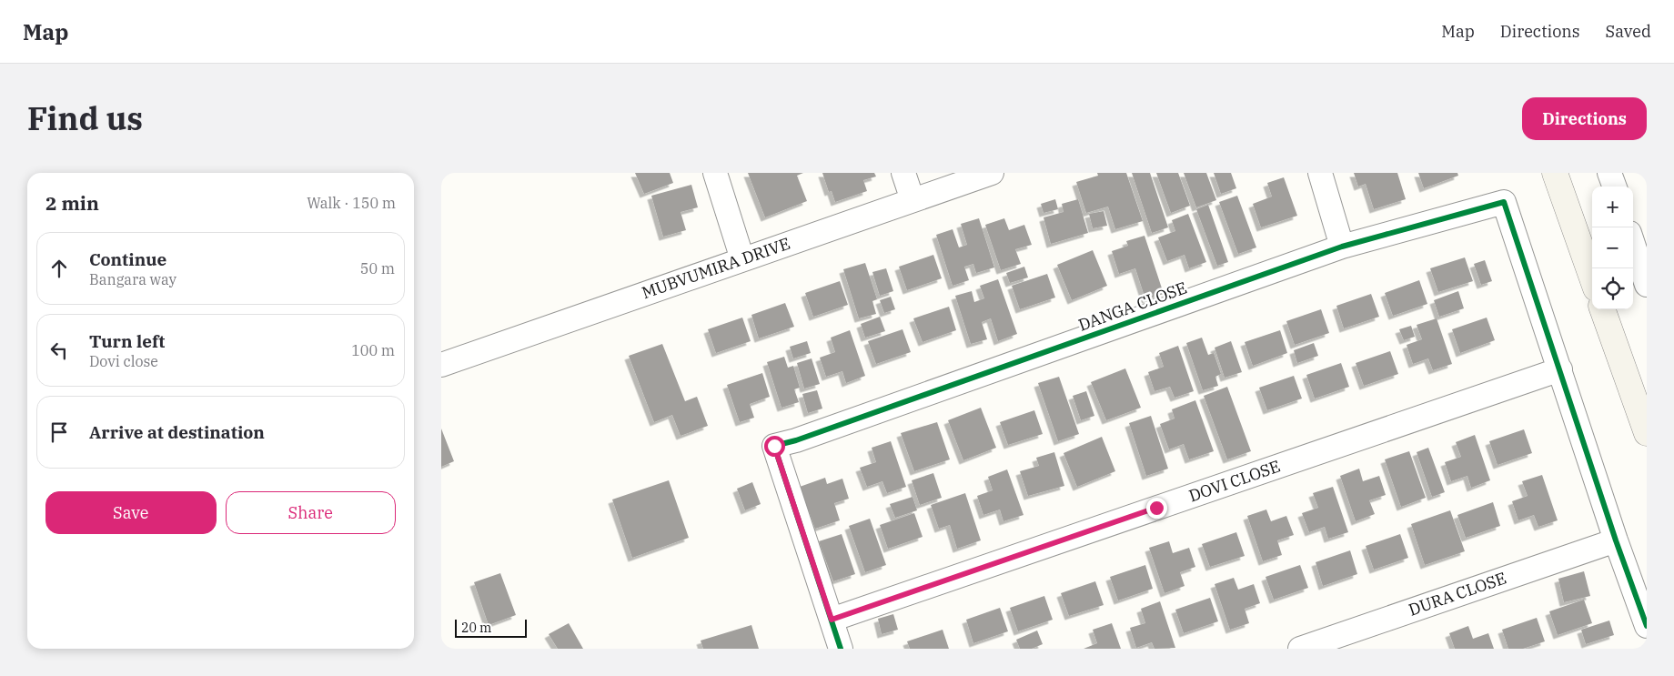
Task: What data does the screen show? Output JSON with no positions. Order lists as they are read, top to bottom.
{
  "streets": {
    "street": [
      "MUBVUMIRA DRIVE",
      "DANGA CLOSE",
      "DOVI CLOSE",
      "DURA CLOSE"
    ]
  },
  "crossings": [
    ["DANGA CLOSE", "DOVI CLOSE"]
  ],
  "scale_bar": "20 m",
  "page": {
    "header": "Map",
    "nav": ["Map", "Directions", "Saved"],
    "title": "Find us",
    "buttons": [
      "Directions",
      ["Save", "Share"]
    ],
    "heading": ["2 min", "Walk · 150 m"],
    "map_buttons": ["+", "−"],
    "list": [
      ["Continue", "Bangara way", "50 m"],
      ["Turn left", "Dovi close", "100 m"],
      "Arrive at destination"
    ],
    "scale": "20 m"
  }
}
